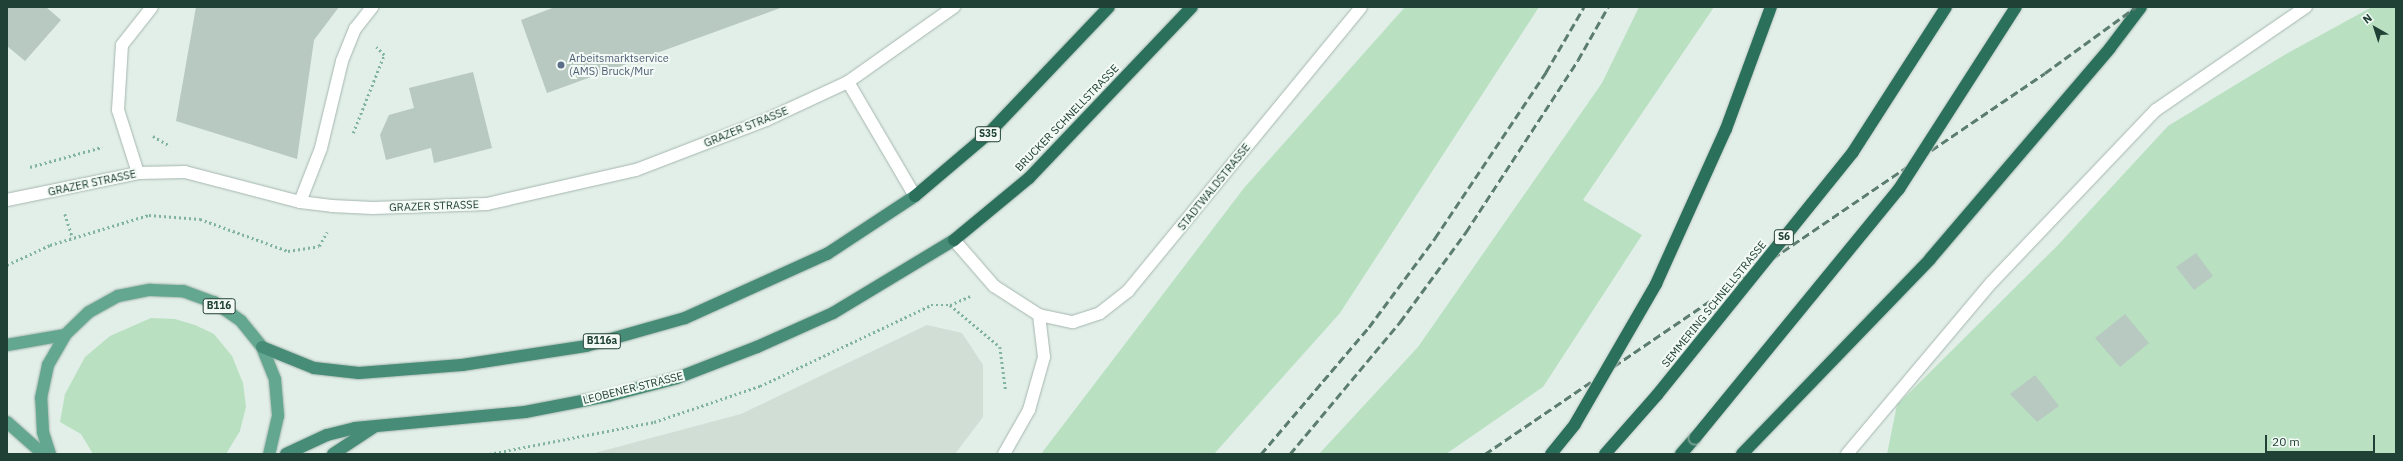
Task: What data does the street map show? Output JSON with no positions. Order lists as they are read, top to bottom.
{
  "streets": {
    "highway": [
      "BRUCKER SCHNELLSTRASSE",
      "S35",
      "S6",
      "SEMMERING SCHNELLSTRASSE",
      "B116a",
      "LEOBENER STRASSE"
    ],
    "main road": ["B116"],
    "street": ["GRAZER STRASSE", "STADTWALDSTRASSE"]
  },
  "crossings": [
    ["BRUCKER SCHNELLSTRASSE", "STADTWALDSTRASSE"],
    ["BRUCKER SCHNELLSTRASSE", "LEOBENER STRASSE"],
    ["S35", "B116a"],
    ["STADTWALDSTRASSE", "LEOBENER STRASSE"],
    ["B116", "B116a"]
  ],
  "places": ["Arbeitsmarktservice (AMS) Bruck/Mur"],
  "scale_bar": "20 m",
  "north": "top left"
}
